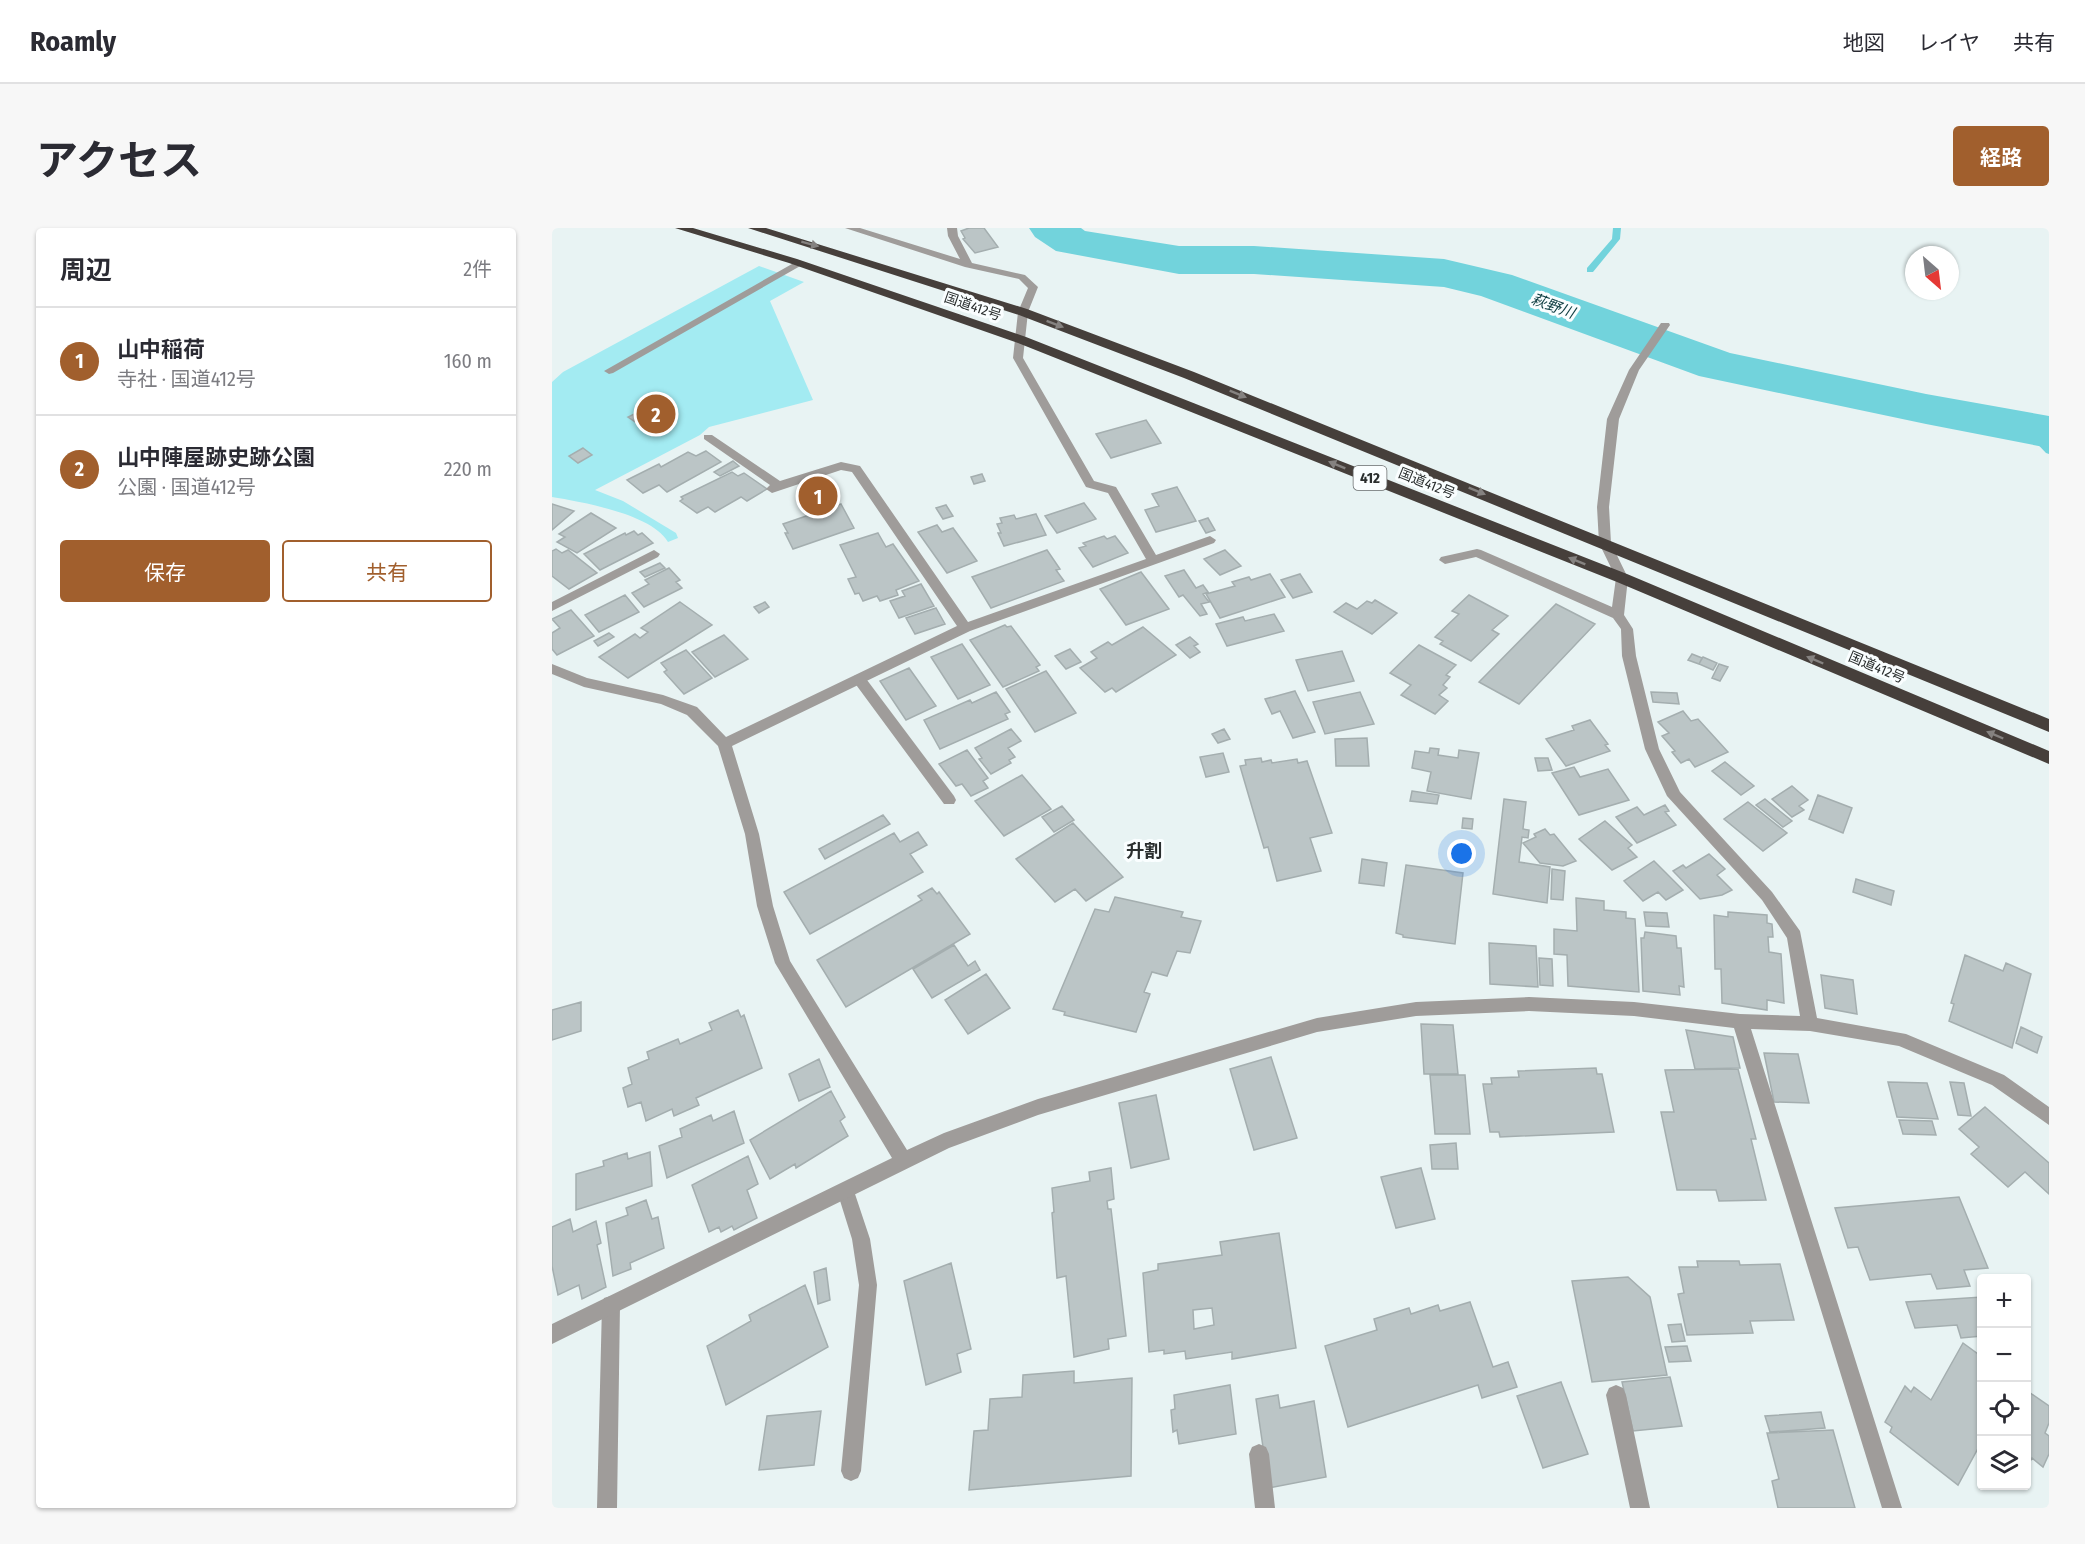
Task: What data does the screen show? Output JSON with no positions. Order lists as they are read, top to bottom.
{
  "streets": {
    "highway": ["国道412号", "412"]
  },
  "districts": ["升割"],
  "water": ["萩野川"],
  "north": "bottom right",
  "page": {
    "header": "Roamly",
    "nav": ["地図", "レイヤ", "共有"],
    "title": "アクセス",
    "buttons": [
      "経路",
      ["保存", "共有"]
    ],
    "heading": ["周辺", "2件"],
    "list": [
      {
        "mark": "1",
        "name": "山中稲荷",
        "note": "寺社 · 国道412号",
        "value": "160 m"
      },
      {
        "mark": "2",
        "name": "山中陣屋跡史跡公園",
        "note": "公園 · 国道412号",
        "value": "220 m"
      }
    ],
    "pins": ["2", "1"],
    "map_buttons": ["+", "−"]
  }
}
